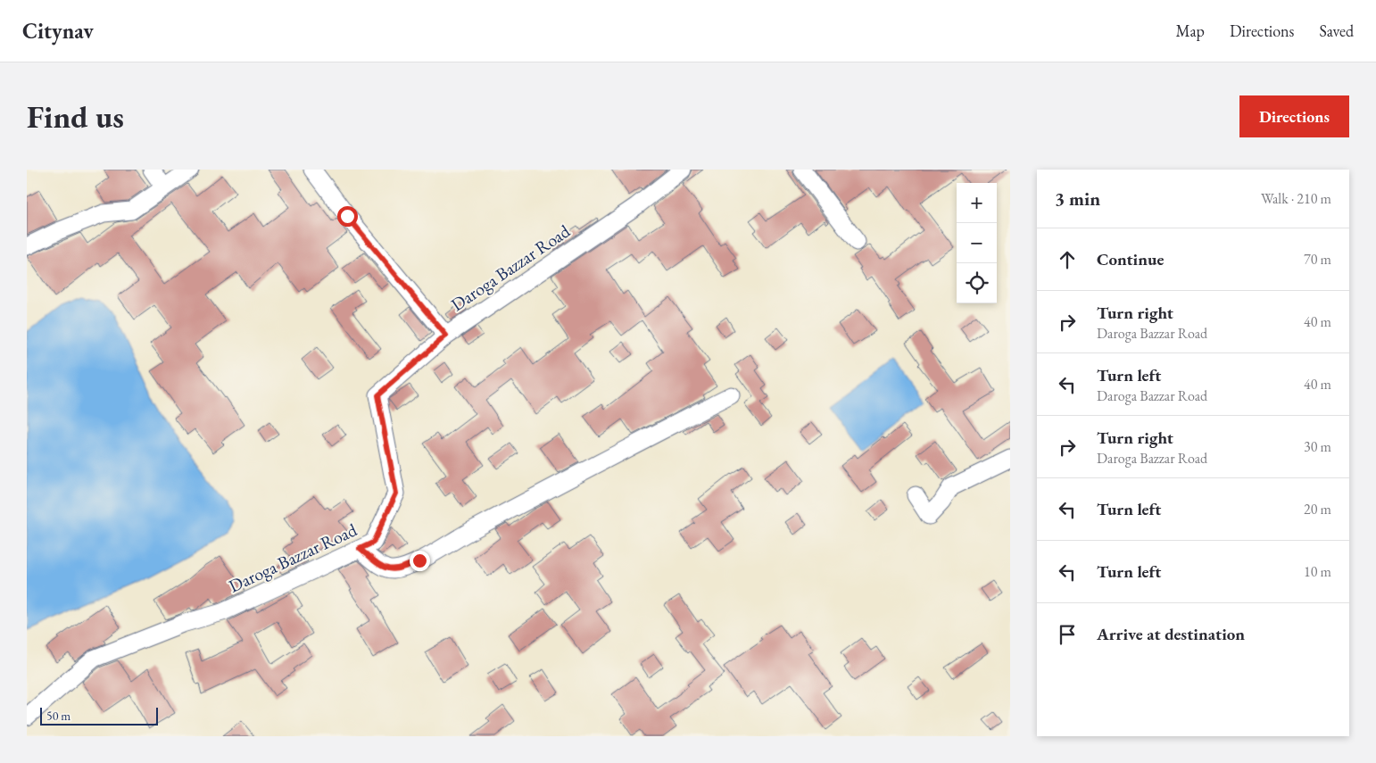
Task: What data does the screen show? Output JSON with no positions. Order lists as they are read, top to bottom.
{
  "streets": {
    "street": ["Daroga Bazzar Road"]
  },
  "scale_bar": "50 m",
  "page": {
    "header": "Citynav",
    "nav": ["Map", "Directions", "Saved"],
    "buttons": "Directions",
    "title": "Find us",
    "heading": ["3 min", "Walk · 210 m"],
    "map_buttons": ["+", "−"],
    "list": [
      ["Continue", "70 m"],
      ["Turn right", "Daroga Bazzar Road", "40 m"],
      ["Turn left", "Daroga Bazzar Road", "40 m"],
      ["Turn right", "Daroga Bazzar Road", "30 m"],
      ["Turn left", "20 m"],
      ["Turn left", "10 m"],
      "Arrive at destination"
    ],
    "scale": "50 m"
  }
}
